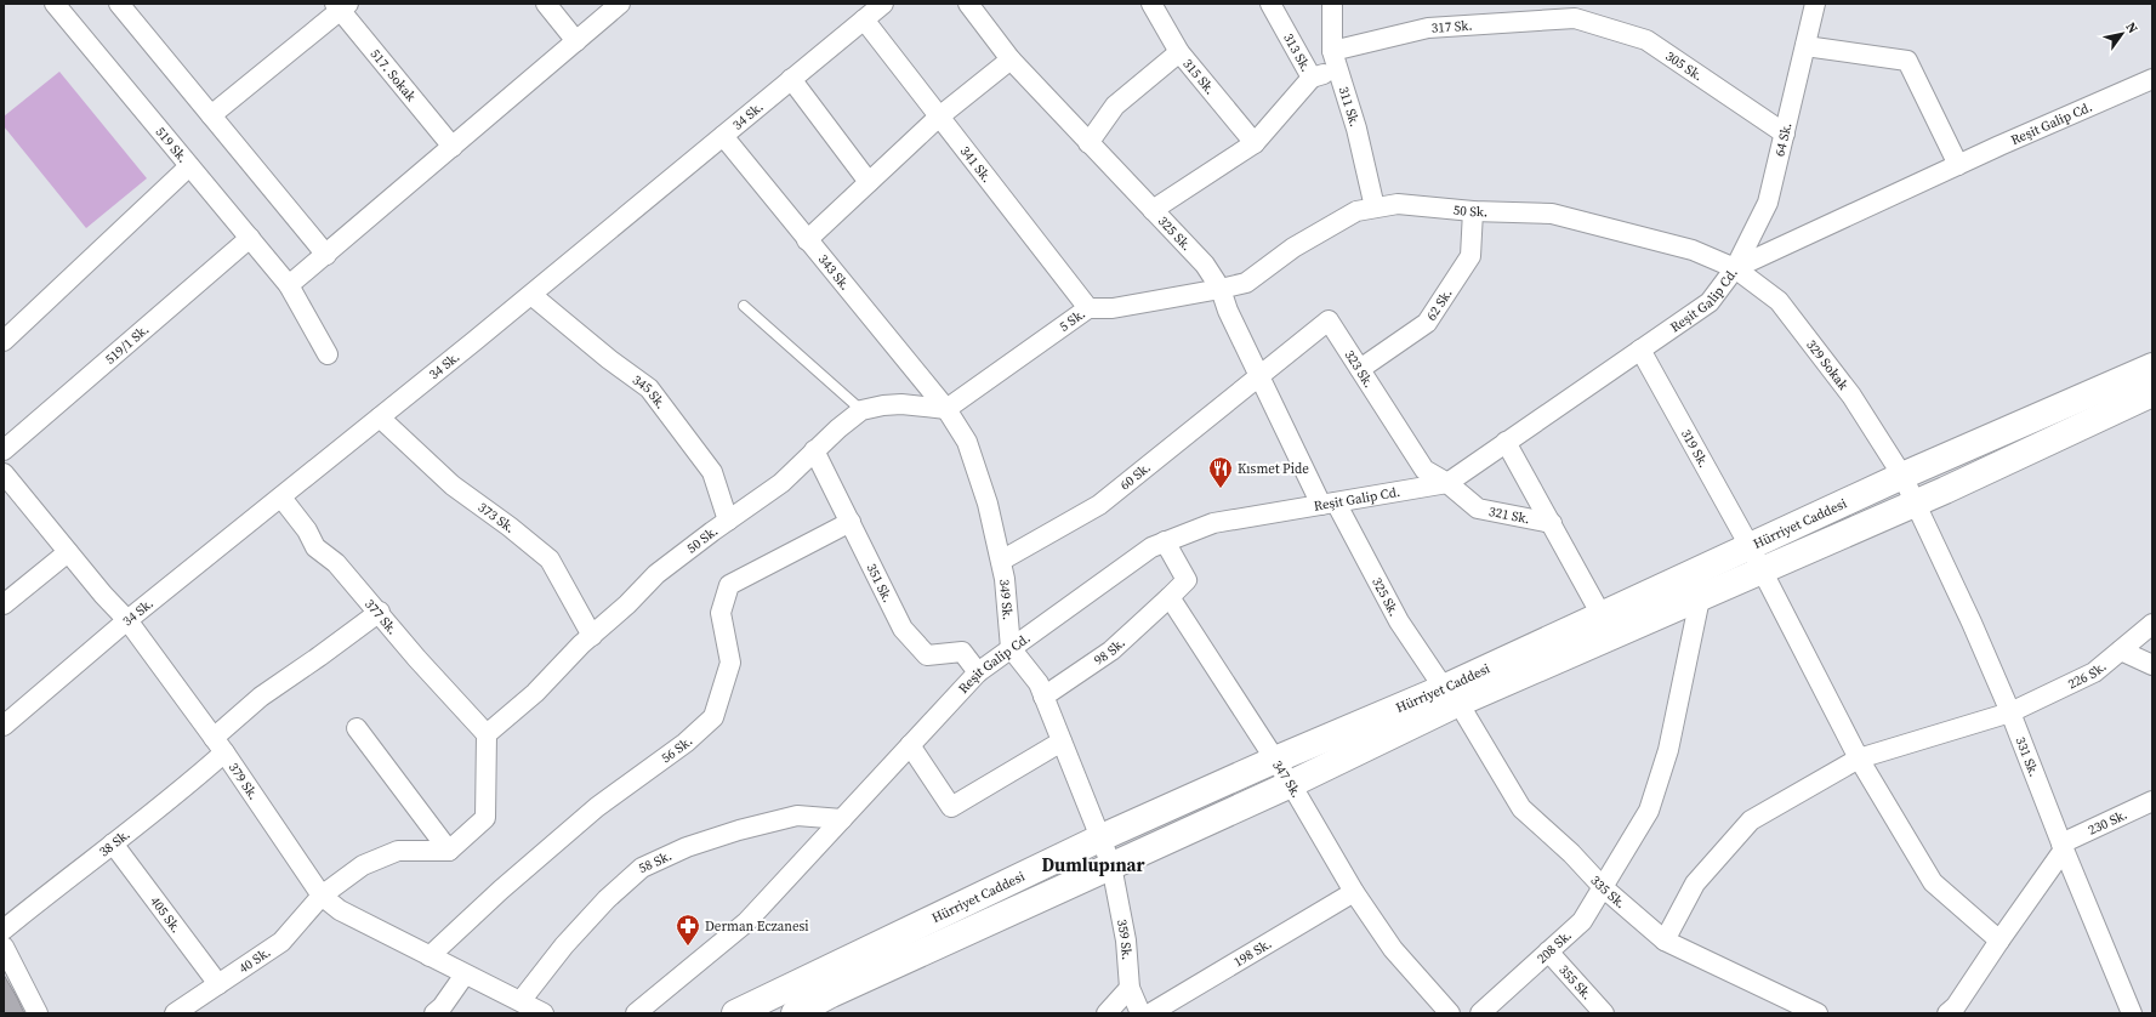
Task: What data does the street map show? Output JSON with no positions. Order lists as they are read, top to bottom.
{
  "streets": {
    "main road": ["Hürriyet Caddesi"],
    "street": [
      "317 Sk.",
      "313 Sk.",
      "305 Sk.",
      "517. Sokak",
      "315 Sk.",
      "311 Sk.",
      "34 Sk.",
      "Reşit Galip Cd.",
      "64 Sk.",
      "519 Sk.",
      "341 Sk.",
      "50 Sk.",
      "325 Sk.",
      "343 Sk.",
      "62 Sk.",
      "5 Sk.",
      "519/1 Sk.",
      "329 Sokak",
      "323 Sk.",
      "345 Sk.",
      "319 Sk.",
      "60 Sk.",
      "321 Sk.",
      "373 Sk.",
      "351 Sk.",
      "349 Sk.",
      "377 Sk.",
      "98 Sk.",
      "226 Sk.",
      "56 Sk.",
      "331 Sk.",
      "347 Sk.",
      "379 Sk.",
      "230 Sk.",
      "38 Sk.",
      "58 Sk.",
      "335 Sk.",
      "405 Sk.",
      "359 Sk.",
      "208 Sk.",
      "198 Sk.",
      "40 Sk.",
      "355 Sk."
    ]
  },
  "crossings": [
    ["317 Sk.", "305 Sk."],
    ["317 Sk.", "311 Sk."],
    ["313 Sk.", "311 Sk."],
    ["305 Sk.", "64 Sk."],
    ["311 Sk.", "50 Sk."],
    ["34 Sk.", "341 Sk."],
    ["34 Sk.", "343 Sk."],
    ["34 Sk.", "345 Sk."],
    ["34 Sk.", "373 Sk."],
    ["34 Sk.", "377 Sk."],
    ["34 Sk.", "379 Sk."],
    ["Reşit Galip Cd.", "64 Sk."],
    ["Reşit Galip Cd.", "50 Sk."],
    ["Reşit Galip Cd.", "325 Sk."],
    ["Reşit Galip Cd.", "329 Sokak"],
    ["Reşit Galip Cd.", "323 Sk."],
    ["Reşit Galip Cd.", "319 Sk."],
    ["Reşit Galip Cd.", "321 Sk."],
    ["Reşit Galip Cd.", "351 Sk."],
    ["Reşit Galip Cd.", "349 Sk."],
    ["Reşit Galip Cd.", "58 Sk."],
    ["64 Sk.", "50 Sk."],
    ["64 Sk.", "329 Sokak"],
    ["519 Sk.", "519/1 Sk."],
    ["341 Sk.", "5 Sk."],
    ["50 Sk.", "325 Sk."],
    ["50 Sk.", "343 Sk."],
    ["50 Sk.", "62 Sk."],
    ["50 Sk.", "5 Sk."],
    ["50 Sk.", "329 Sokak"],
    ["50 Sk.", "345 Sk."],
    ["50 Sk.", "373 Sk."],
    ["50 Sk.", "351 Sk."],
    ["50 Sk.", "349 Sk."],
    ["50 Sk.", "377 Sk."],
    ["325 Sk.", "5 Sk."],
    ["325 Sk.", "323 Sk."],
    ["325 Sk.", "60 Sk."],
    ["325 Sk.", "Hürriyet Caddesi"],
    ["325 Sk.", "335 Sk."],
    ["343 Sk.", "5 Sk."],
    ["343 Sk.", "349 Sk."],
    ["62 Sk.", "323 Sk."],
    ["5 Sk.", "349 Sk."],
    ["329 Sokak", "Hürriyet Caddesi"],
    ["329 Sokak", "331 Sk."],
    ["323 Sk.", "60 Sk."],
    ["323 Sk.", "321 Sk."],
    ["319 Sk.", "Hürriyet Caddesi"],
    ["319 Sk.", "226 Sk."],
    ["60 Sk.", "349 Sk."],
    ["321 Sk.", "Hürriyet Caddesi"],
    ["Hürriyet Caddesi", "331 Sk."],
    ["Hürriyet Caddesi", "347 Sk."],
    ["Hürriyet Caddesi", "335 Sk."],
    ["Hürriyet Caddesi", "359 Sk."],
    ["Hürriyet Caddesi", "208 Sk."],
    ["351 Sk.", "56 Sk."],
    ["377 Sk.", "38 Sk."],
    ["98 Sk.", "347 Sk."],
    ["226 Sk.", "331 Sk."],
    ["226 Sk.", "335 Sk."],
    ["56 Sk.", "379 Sk."],
    ["331 Sk.", "230 Sk."],
    ["347 Sk.", "198 Sk."],
    ["379 Sk.", "38 Sk."],
    ["379 Sk.", "58 Sk."],
    ["379 Sk.", "40 Sk."],
    ["38 Sk.", "405 Sk."],
    ["335 Sk.", "208 Sk."],
    ["405 Sk.", "40 Sk."],
    ["208 Sk.", "355 Sk."]
  ],
  "districts": ["Dumlupınar"],
  "places": {
    "restaurant": ["Kısmet Pide"],
    "pharmacy": ["Derman Eczanesi"]
  },
  "north": "top right"
}
